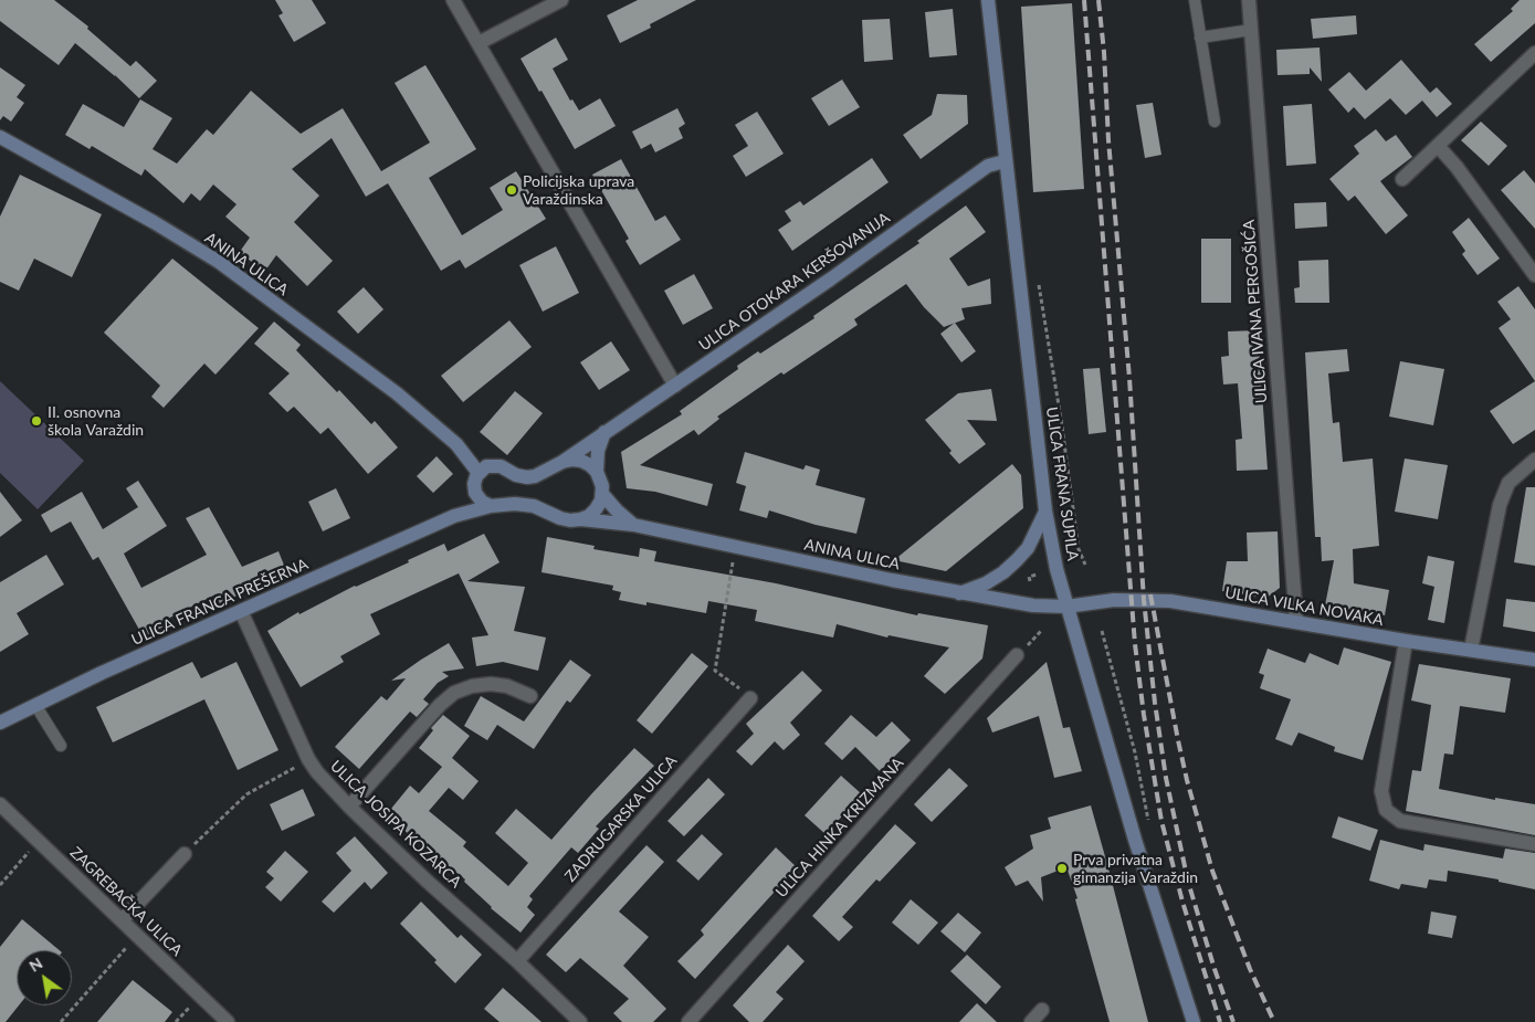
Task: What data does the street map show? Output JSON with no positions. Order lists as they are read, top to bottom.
{
  "streets": {
    "main road": [
      "ANINA ULICA",
      "ULICA OTOKARA KERŠOVANIJA",
      "ULICA FRANA SUPILA",
      "ULICA FRANCA PREŠERNA",
      "ULICA VILKA NOVAKA"
    ],
    "street": [
      "ULICA IVANA PERGOŠIĆA",
      "ZADRUGARSKA ULICA",
      "ULICA JOSIPA KOZARCA",
      "ULICA HINKA KRIZMANA",
      "ZAGREBAČKA ULICA"
    ]
  },
  "crossings": [
    ["ANINA ULICA", "ULICA OTOKARA KERŠOVANIJA"],
    ["ANINA ULICA", "ULICA FRANA SUPILA"],
    ["ANINA ULICA", "ULICA FRANCA PREŠERNA"],
    ["ANINA ULICA", "ULICA VILKA NOVAKA"],
    ["ULICA OTOKARA KERŠOVANIJA", "ULICA FRANA SUPILA"],
    ["ULICA IVANA PERGOŠIĆA", "ULICA VILKA NOVAKA"],
    ["ULICA FRANA SUPILA", "ULICA VILKA NOVAKA"],
    ["ULICA FRANCA PREŠERNA", "ULICA JOSIPA KOZARCA"],
    ["ZADRUGARSKA ULICA", "ULICA JOSIPA KOZARCA"]
  ],
  "places": ["Policijska uprava Varaždinska", "II. osnovna škola Varaždin", "Prva privatna gimanzija Varaždin"],
  "north": "top left"
}
